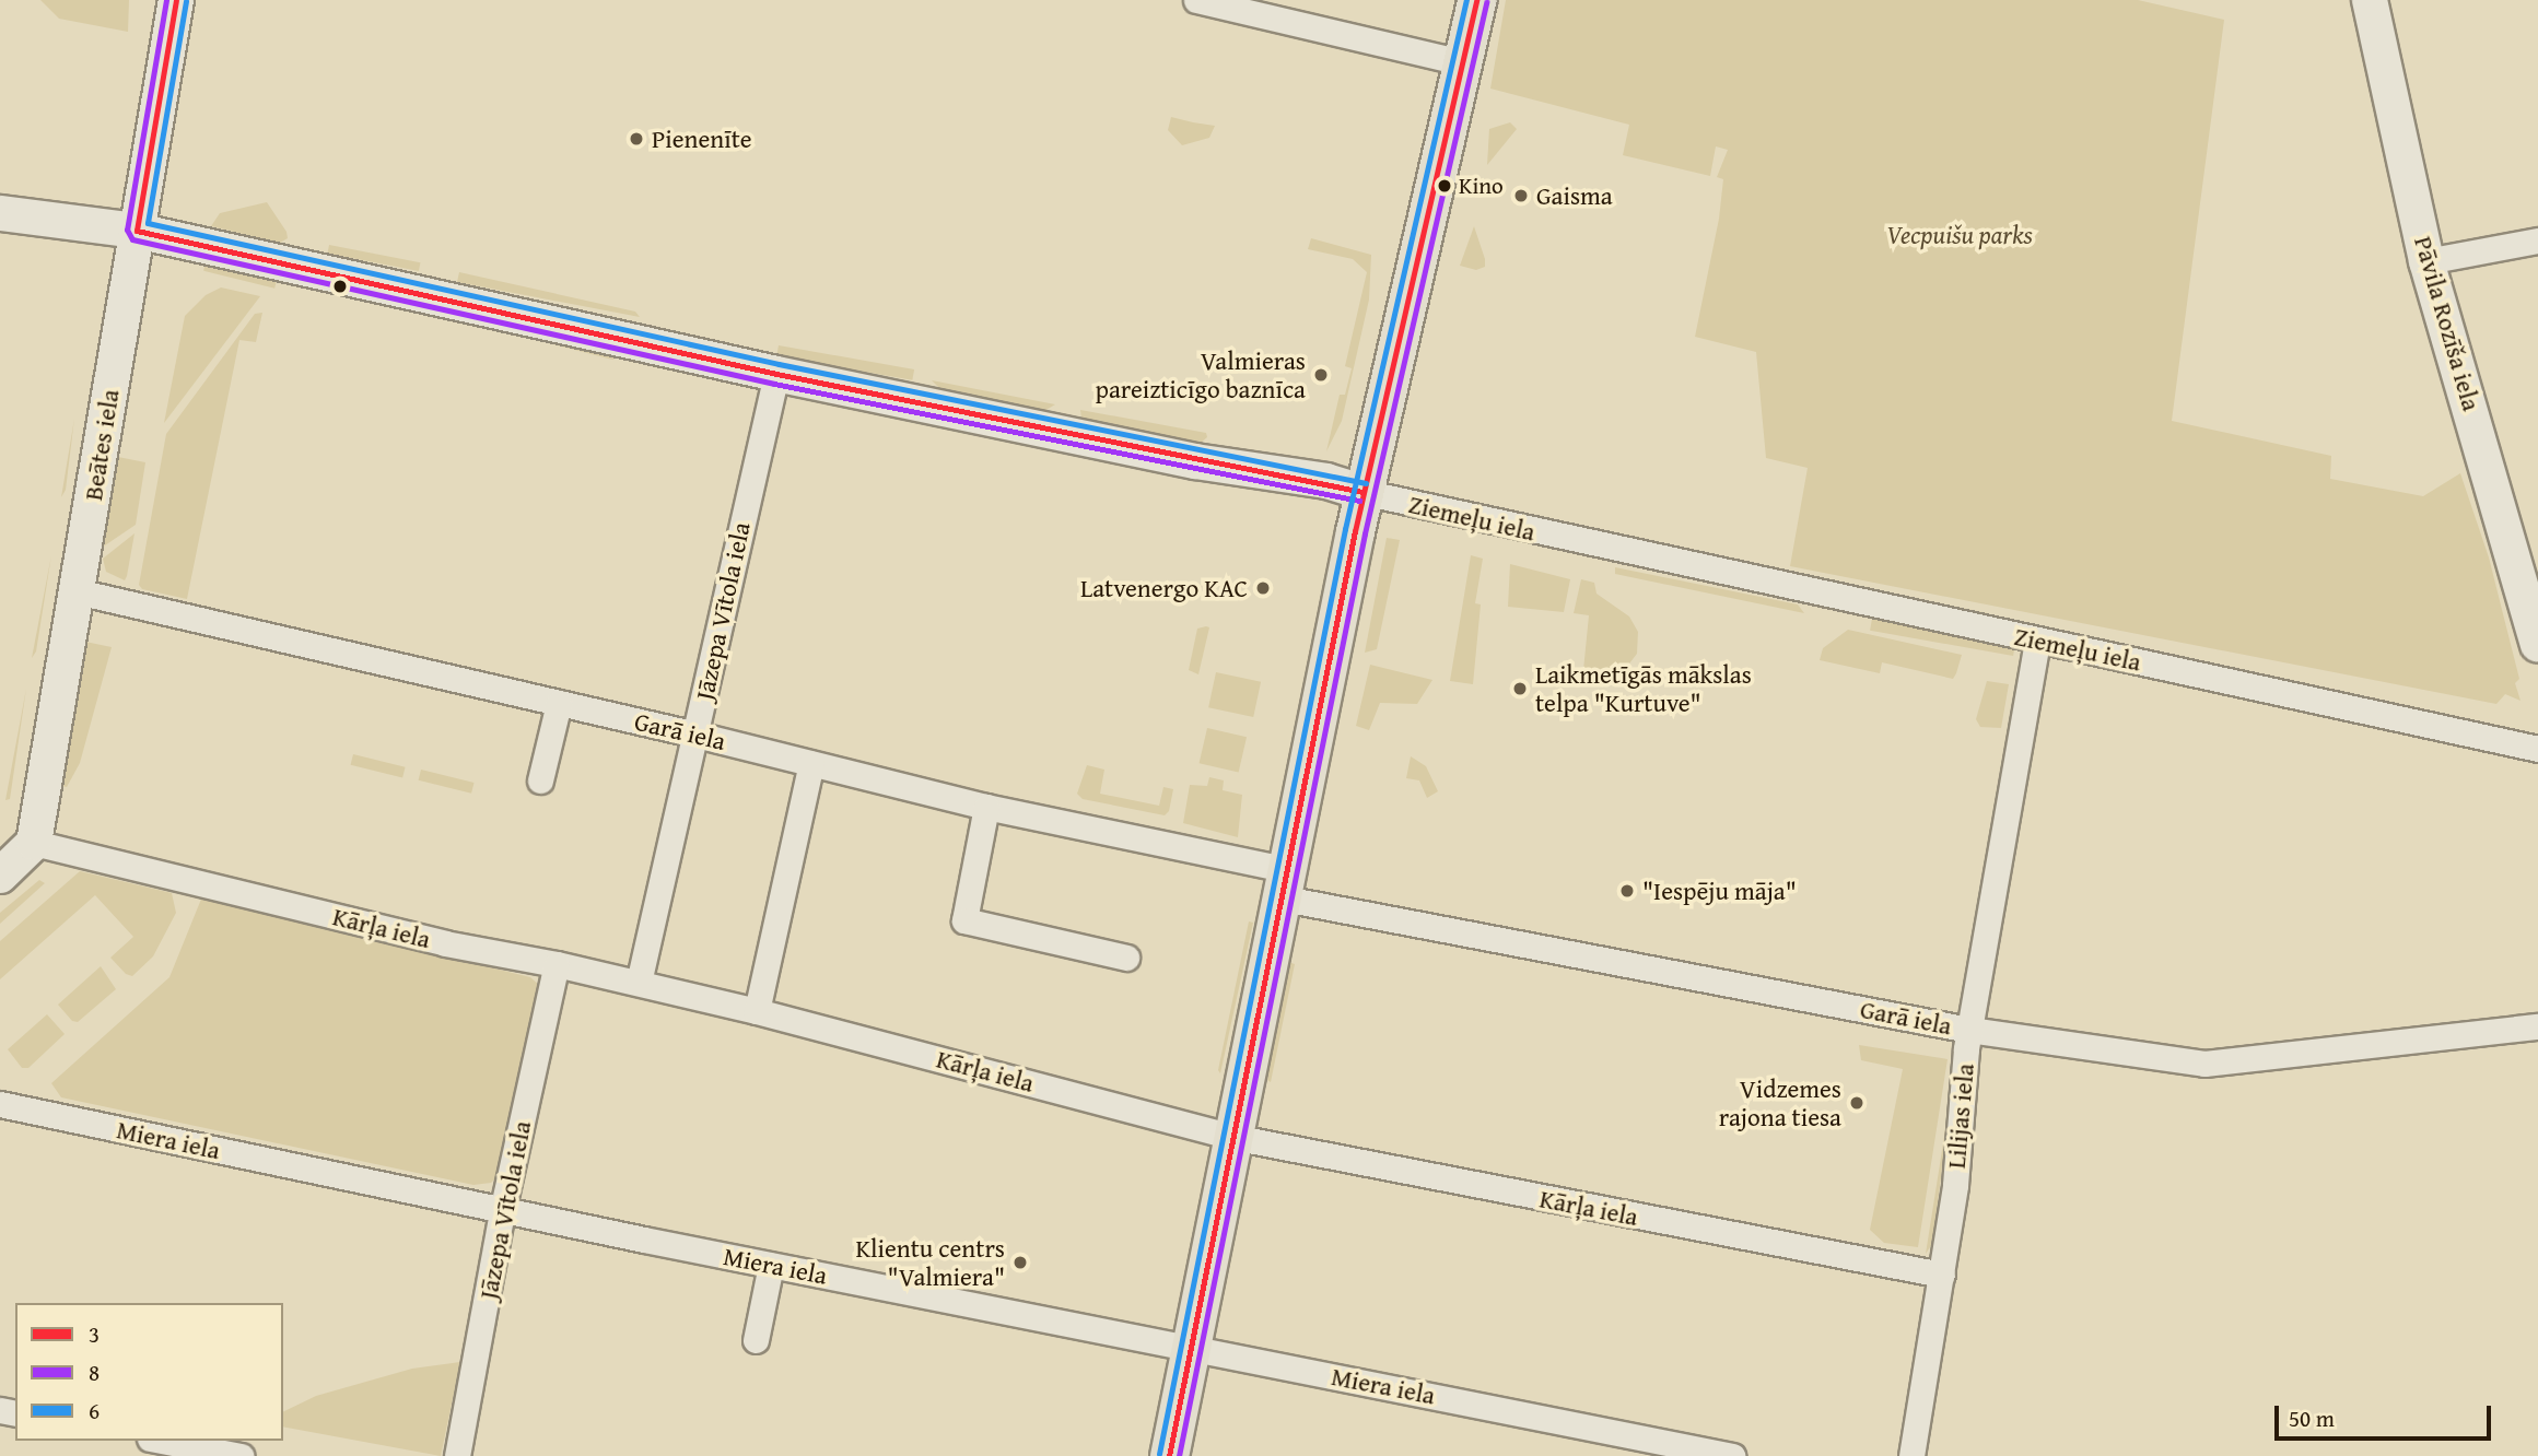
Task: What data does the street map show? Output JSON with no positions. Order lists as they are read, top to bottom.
{
  "streets": {
    "street": [
      "Pāvila Rozīša iela",
      "Beātes iela",
      "Ziemeļu iela",
      "Jāzepa Vītola iela",
      "Garā iela",
      "Kārļa iela",
      "Lilijas iela",
      "Miera iela"
    ]
  },
  "crossings": [
    ["Beātes iela", "Ziemeļu iela"],
    ["Beātes iela", "Garā iela"],
    ["Beātes iela", "Kārļa iela"],
    ["Ziemeļu iela", "Jāzepa Vītola iela"],
    ["Ziemeļu iela", "Lilijas iela"],
    ["Jāzepa Vītola iela", "Garā iela"],
    ["Jāzepa Vītola iela", "Kārļa iela"],
    ["Jāzepa Vītola iela", "Miera iela"],
    ["Garā iela", "Lilijas iela"],
    ["Kārļa iela", "Lilijas iela"]
  ],
  "parks": ["Vecpuišu parks"],
  "places": [
    "Pienenīte",
    "Kino",
    "Gaisma",
    "Valmieras pareizticīgo baznīca",
    "Latvenergo KAC",
    "Laikmetīgās mākslas telpa \"Kurtuve\"",
    "\"Iespēju māja\"",
    "Vidzemes rajona tiesa",
    "Klientu centrs \"Valmiera\""
  ],
  "lines": ["transit line 3", "transit line 8", "transit line 6"],
  "legend": ["3", "8", "6"],
  "scale_bar": "50 m"
}
